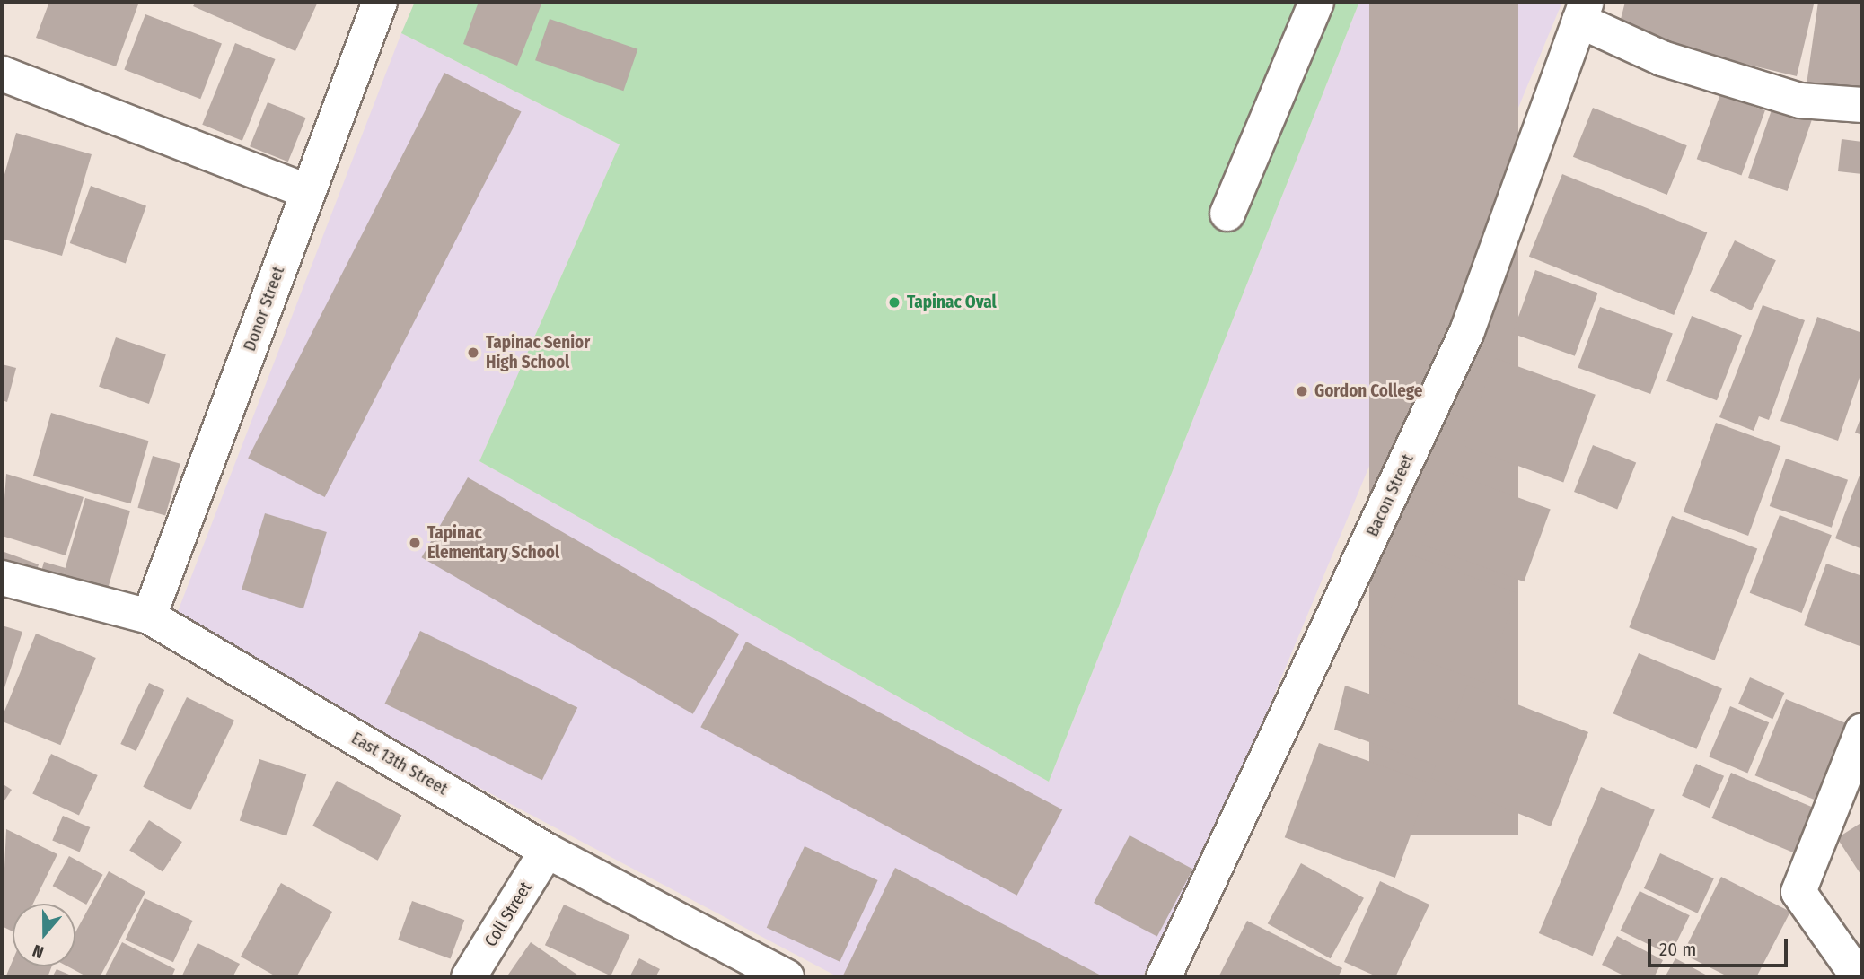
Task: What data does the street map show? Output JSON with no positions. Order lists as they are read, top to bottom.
{
  "streets": {
    "street": [
      "Donor Street",
      "Bacon Street",
      "East 13th Street",
      "Coll Street"
    ]
  },
  "crossings": [
    ["Donor Street", "East 13th Street"],
    ["East 13th Street", "Coll Street"]
  ],
  "places": [
    "Tapinac Oval",
    "Tapinac Senior High School",
    "Gordon College",
    "Tapinac Elementary School"
  ],
  "scale_bar": "20 m",
  "north": "bottom"
}
